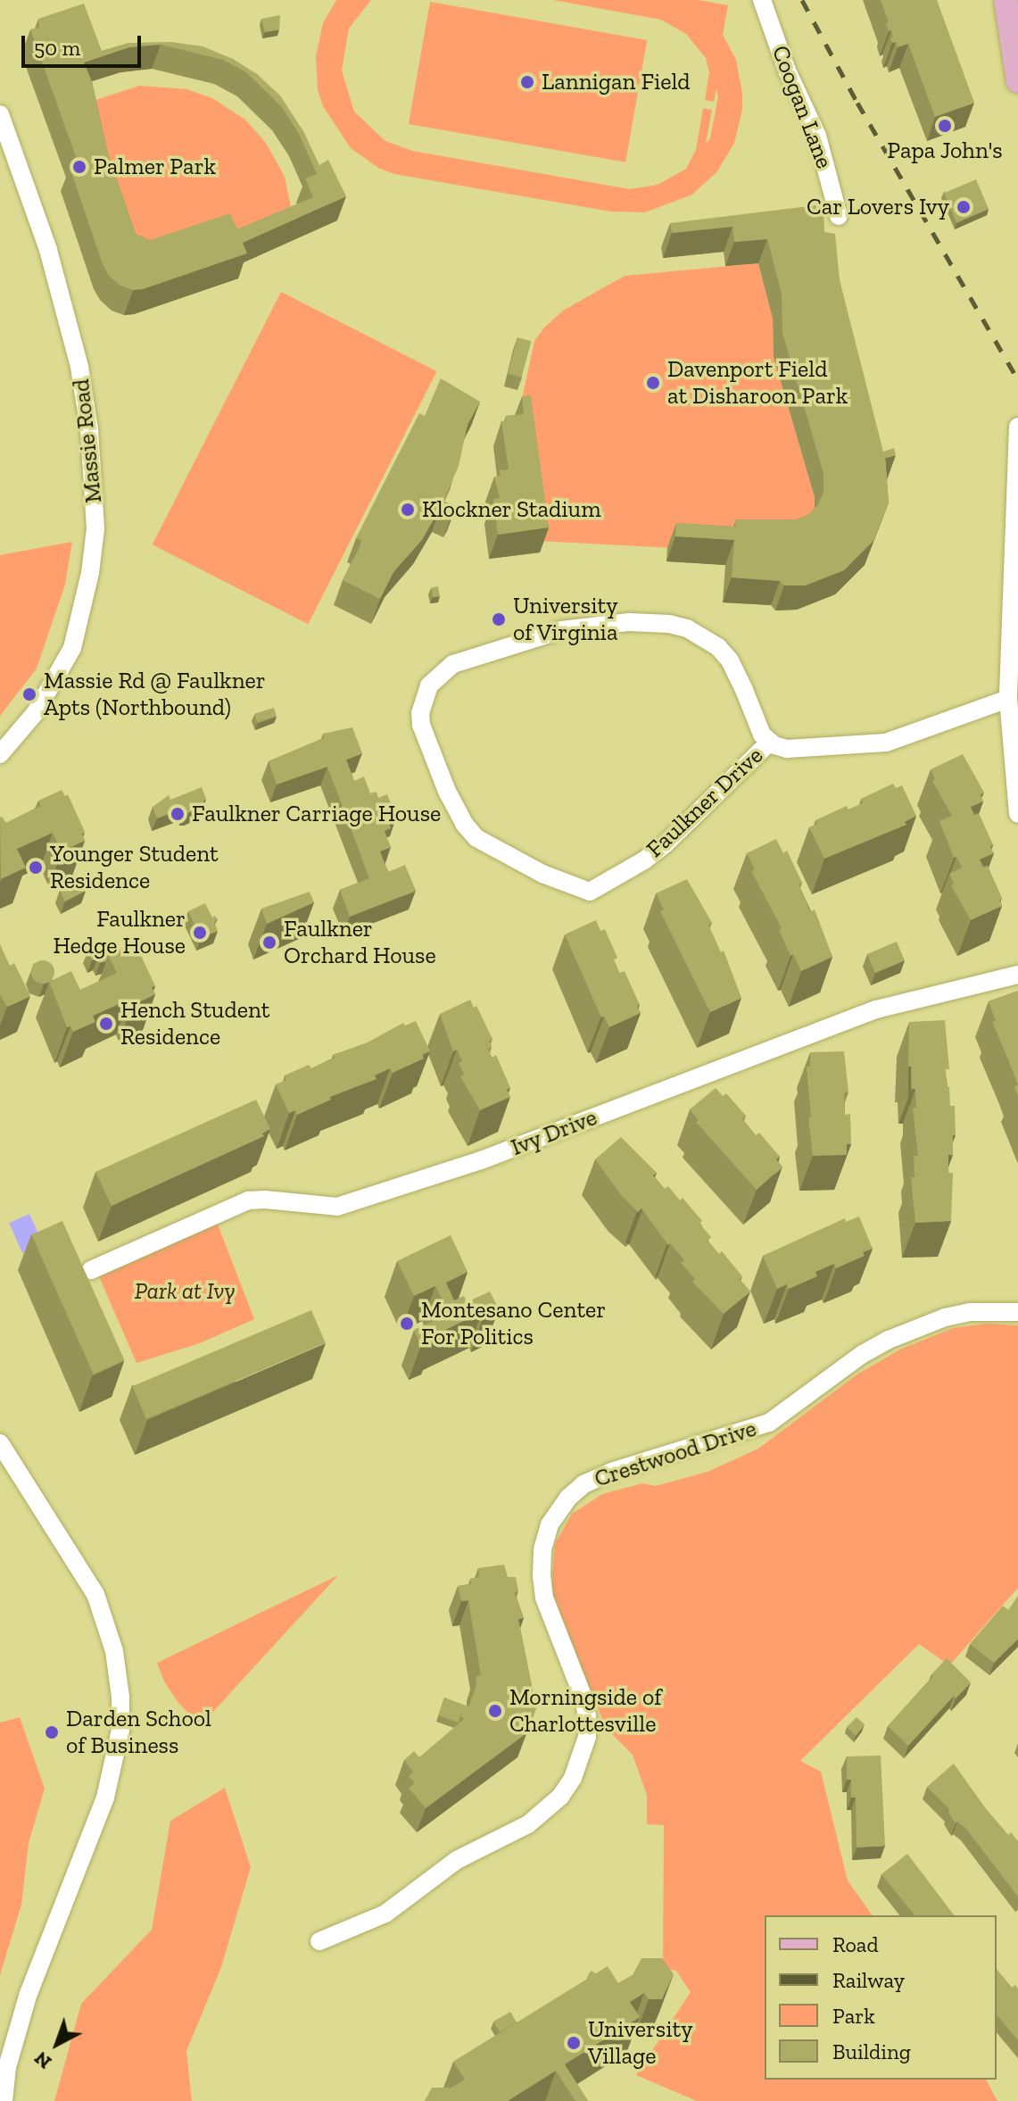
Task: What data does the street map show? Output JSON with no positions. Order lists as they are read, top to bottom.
{
  "streets": {
    "street": [
      "Coogan Lane",
      "Massie Road",
      "Faulkner Drive",
      "Ivy Drive",
      "Crestwood Drive"
    ]
  },
  "parks": ["Park at Ivy"],
  "places": [
    "Lannigan Field",
    "Papa John's",
    "Palmer Park",
    "Car Lovers Ivy",
    "Davenport Field at Disharoon Park",
    "Klockner Stadium",
    "University of Virginia",
    "Massie Rd @ Faulkner Apts (Northbound)",
    "Faulkner Carriage House",
    "Younger Student Residence",
    "Faulkner Hedge House",
    "Faulkner Orchard House",
    "Hench Student Residence",
    "Montesano Center For Politics",
    "Morningside of Charlottesville",
    "Darden School of Business",
    "University Village"
  ],
  "legend": [
    "Road",
    "Railway",
    "Park",
    "Building"
  ],
  "scale_bar": "50 m",
  "north": "bottom left"
}
